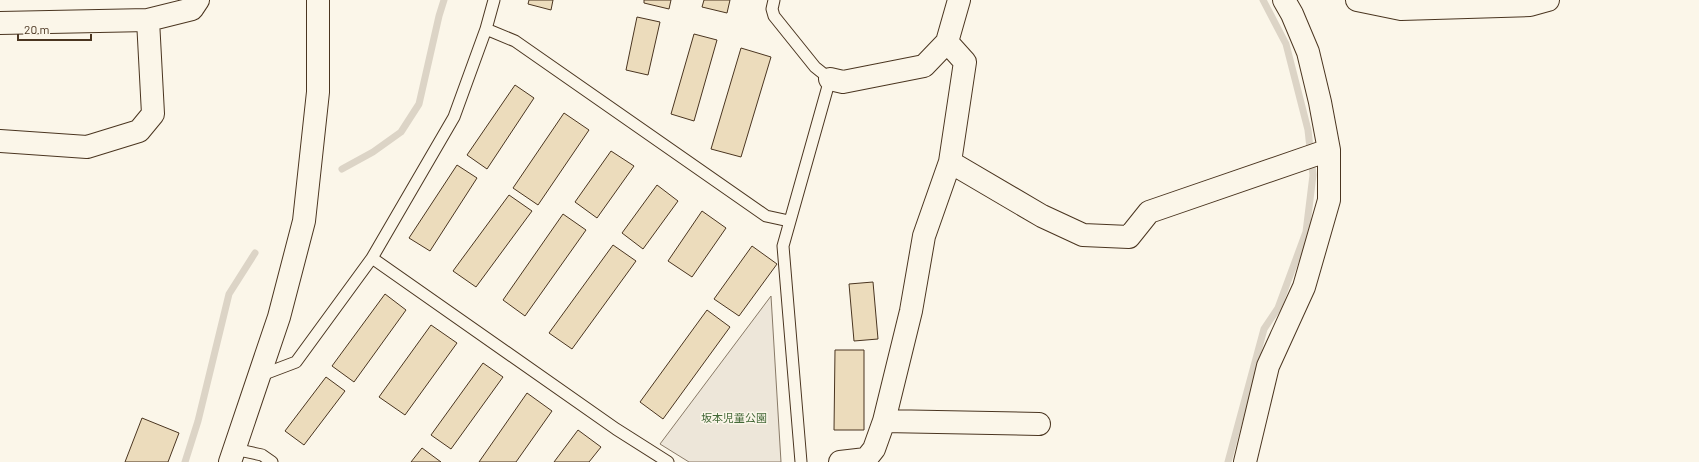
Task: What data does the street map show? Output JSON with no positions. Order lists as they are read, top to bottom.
{
  "parks": ["坂本児童公園"],
  "scale_bar": "20 m"
}
